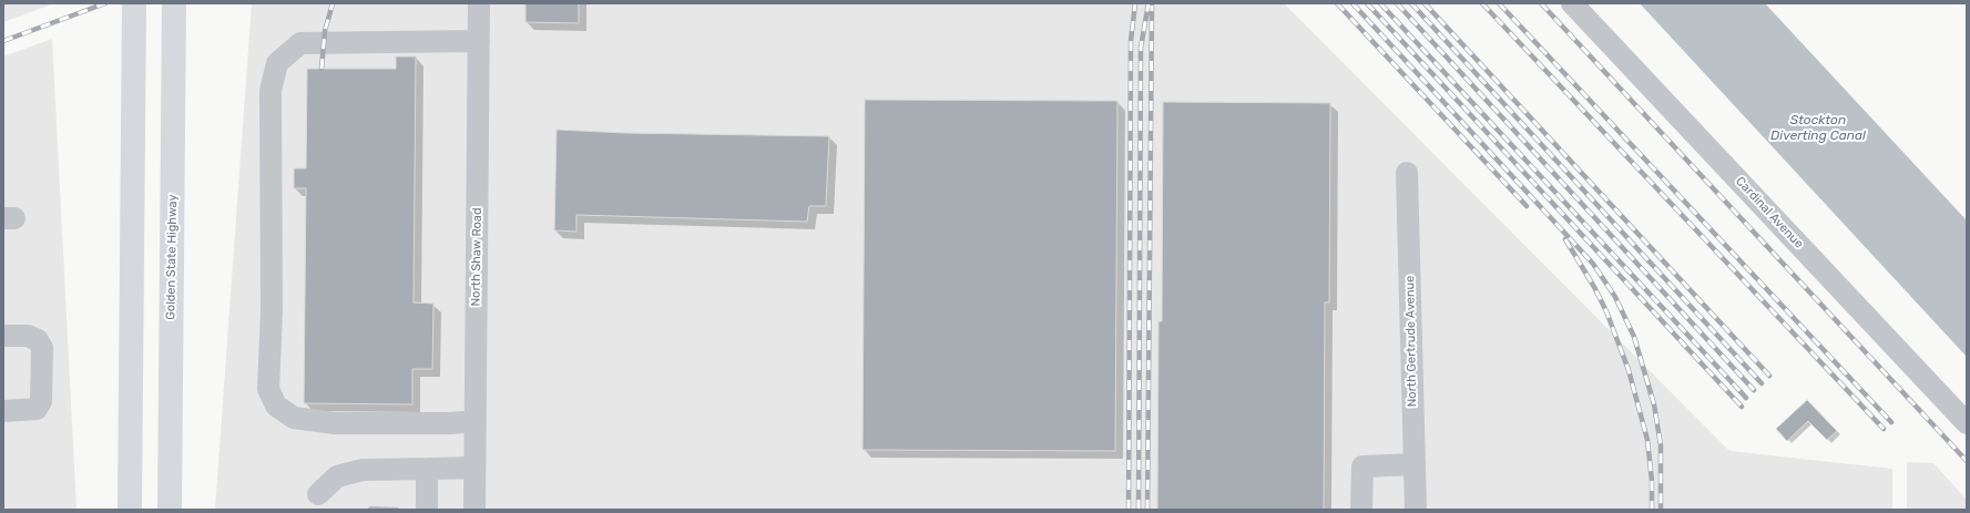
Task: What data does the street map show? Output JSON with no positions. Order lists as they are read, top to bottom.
{
  "streets": {
    "highway": ["Golden State Highway"],
    "street": ["Cardinal Avenue", "North Shaw Road", "North Gertrude Avenue"]
  },
  "water": ["Stockton Diverting Canal"]
}
